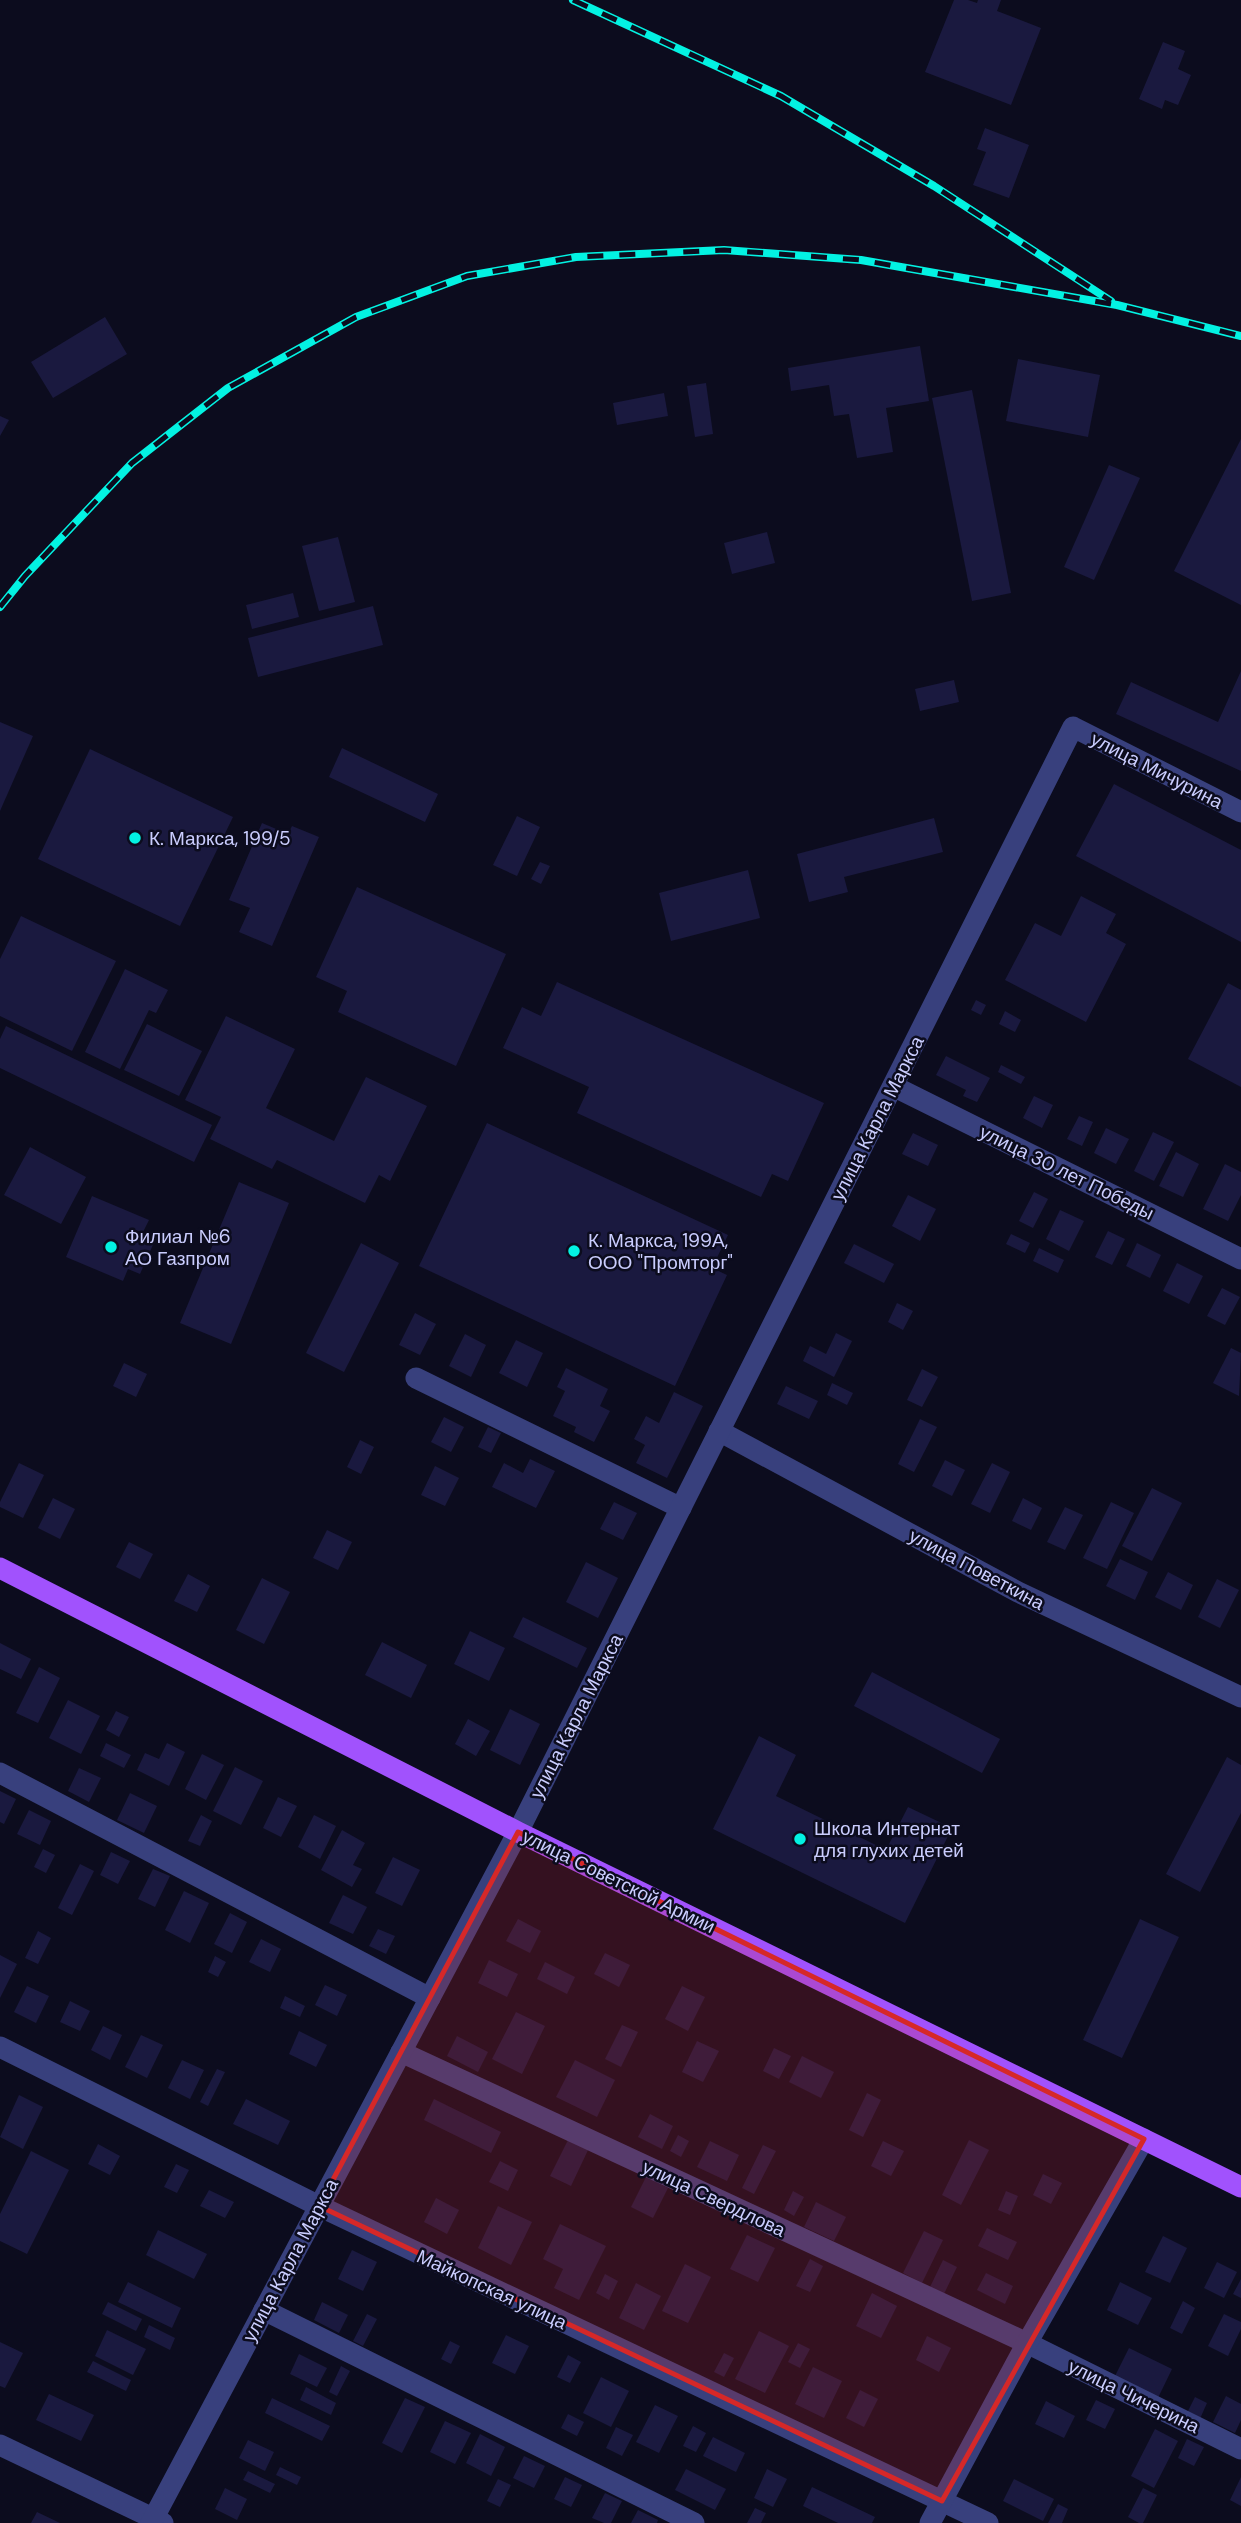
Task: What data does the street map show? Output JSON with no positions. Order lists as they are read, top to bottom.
{
  "streets": {
    "main road": ["улица Советской Армии"],
    "street": [
      "улица Мичурина",
      "улица Карла Маркса",
      "улица 30 лет Победы",
      "улица Поветкина",
      "улица Свердлова",
      "Майкопская улица",
      "улица Чичерина"
    ]
  },
  "crossings": [
    ["улица Мичурина", "улица Карла Маркса"],
    ["улица Карла Маркса", "улица 30 лет Победы"],
    ["улица Карла Маркса", "улица Поветкина"],
    ["улица Карла Маркса", "улица Советской Армии"],
    ["улица Карла Маркса", "улица Свердлова"],
    ["улица Карла Маркса", "Майкопская улица"],
    ["улица Свердлова", "улица Чичерина"]
  ],
  "places": [
    "К. Маркса, 199/5",
    "Филиал №6 АО Газпром",
    "К. Маркса, 199А, ООО \"Промторг\"",
    "Школа Интернат для глухих детей"
  ]
}
